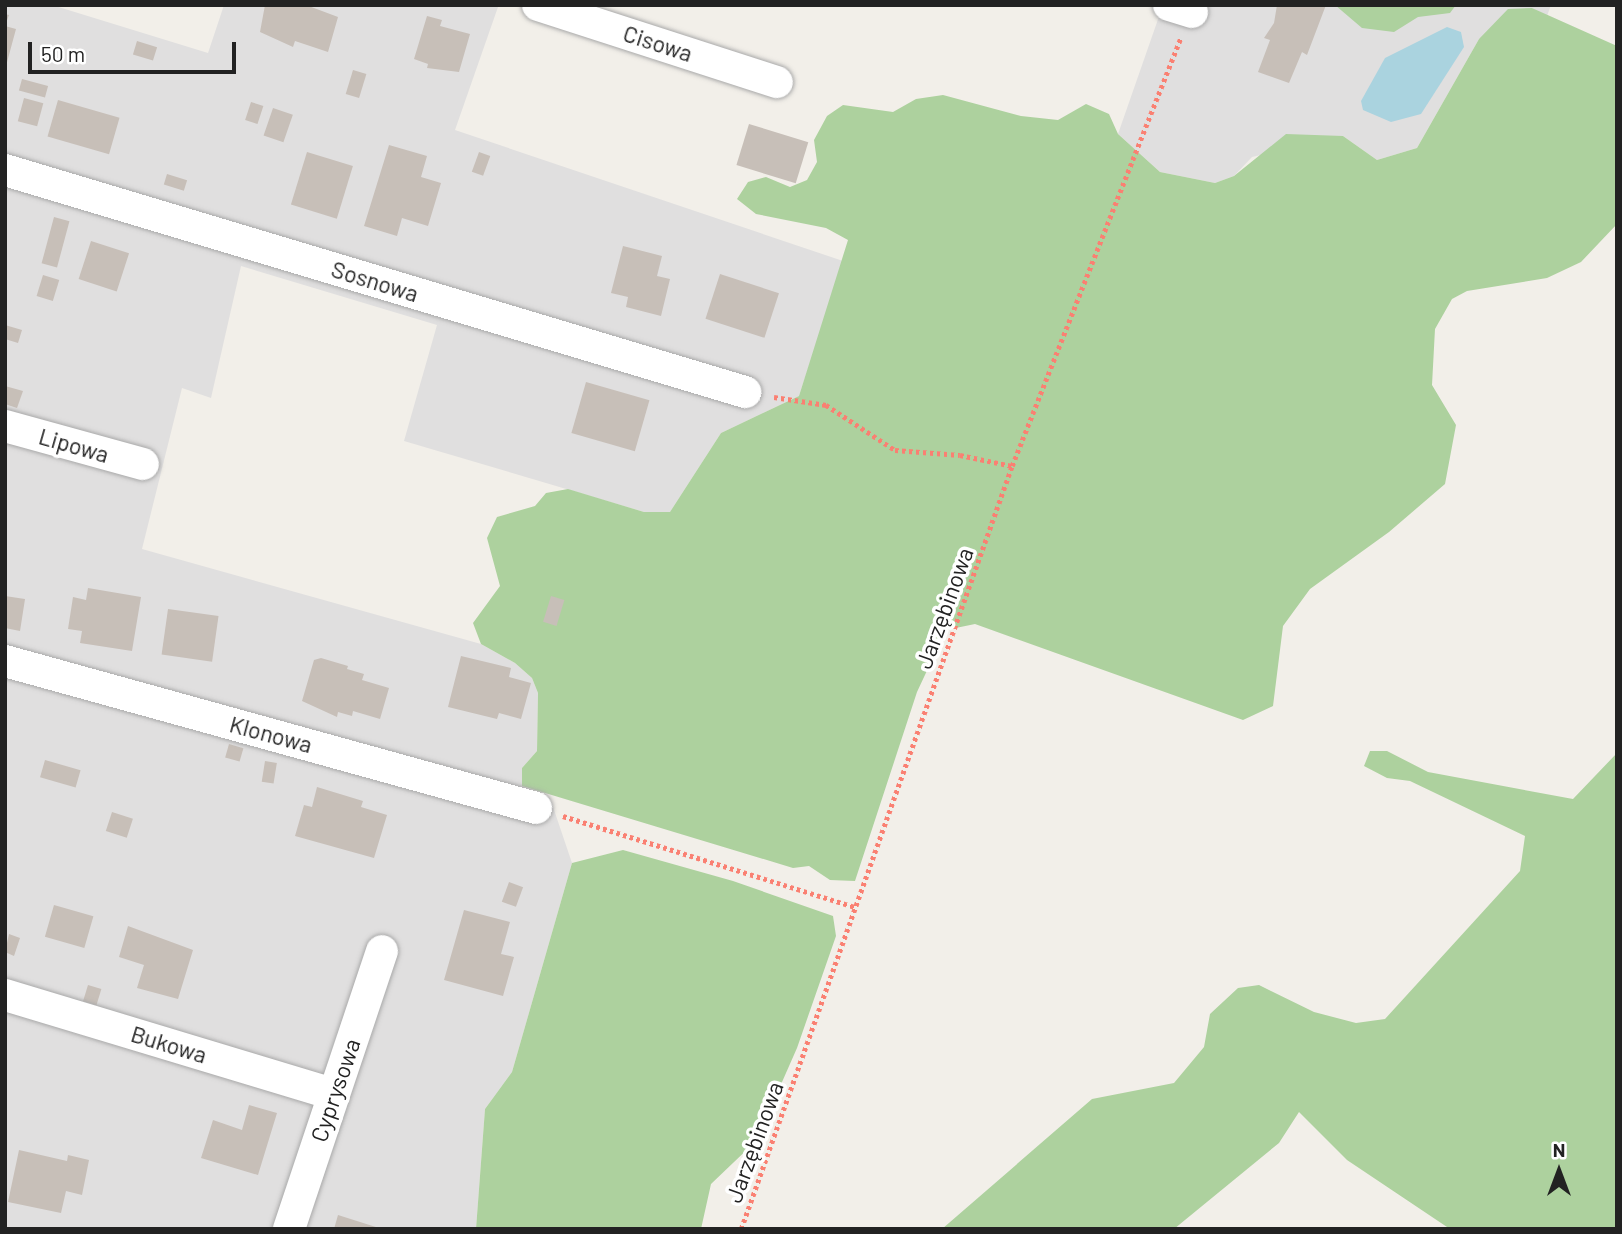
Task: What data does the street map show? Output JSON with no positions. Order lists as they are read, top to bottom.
{
  "streets": {
    "street": [
      "Cisowa",
      "Sosnowa",
      "Lipowa",
      "Klonowa",
      "Bukowa",
      "Cyprysowa"
    ],
    "path": ["Jarzębinowa"]
  },
  "crossings": [
    ["Bukowa", "Cyprysowa"]
  ],
  "scale_bar": "50 m",
  "north": "top"
}
